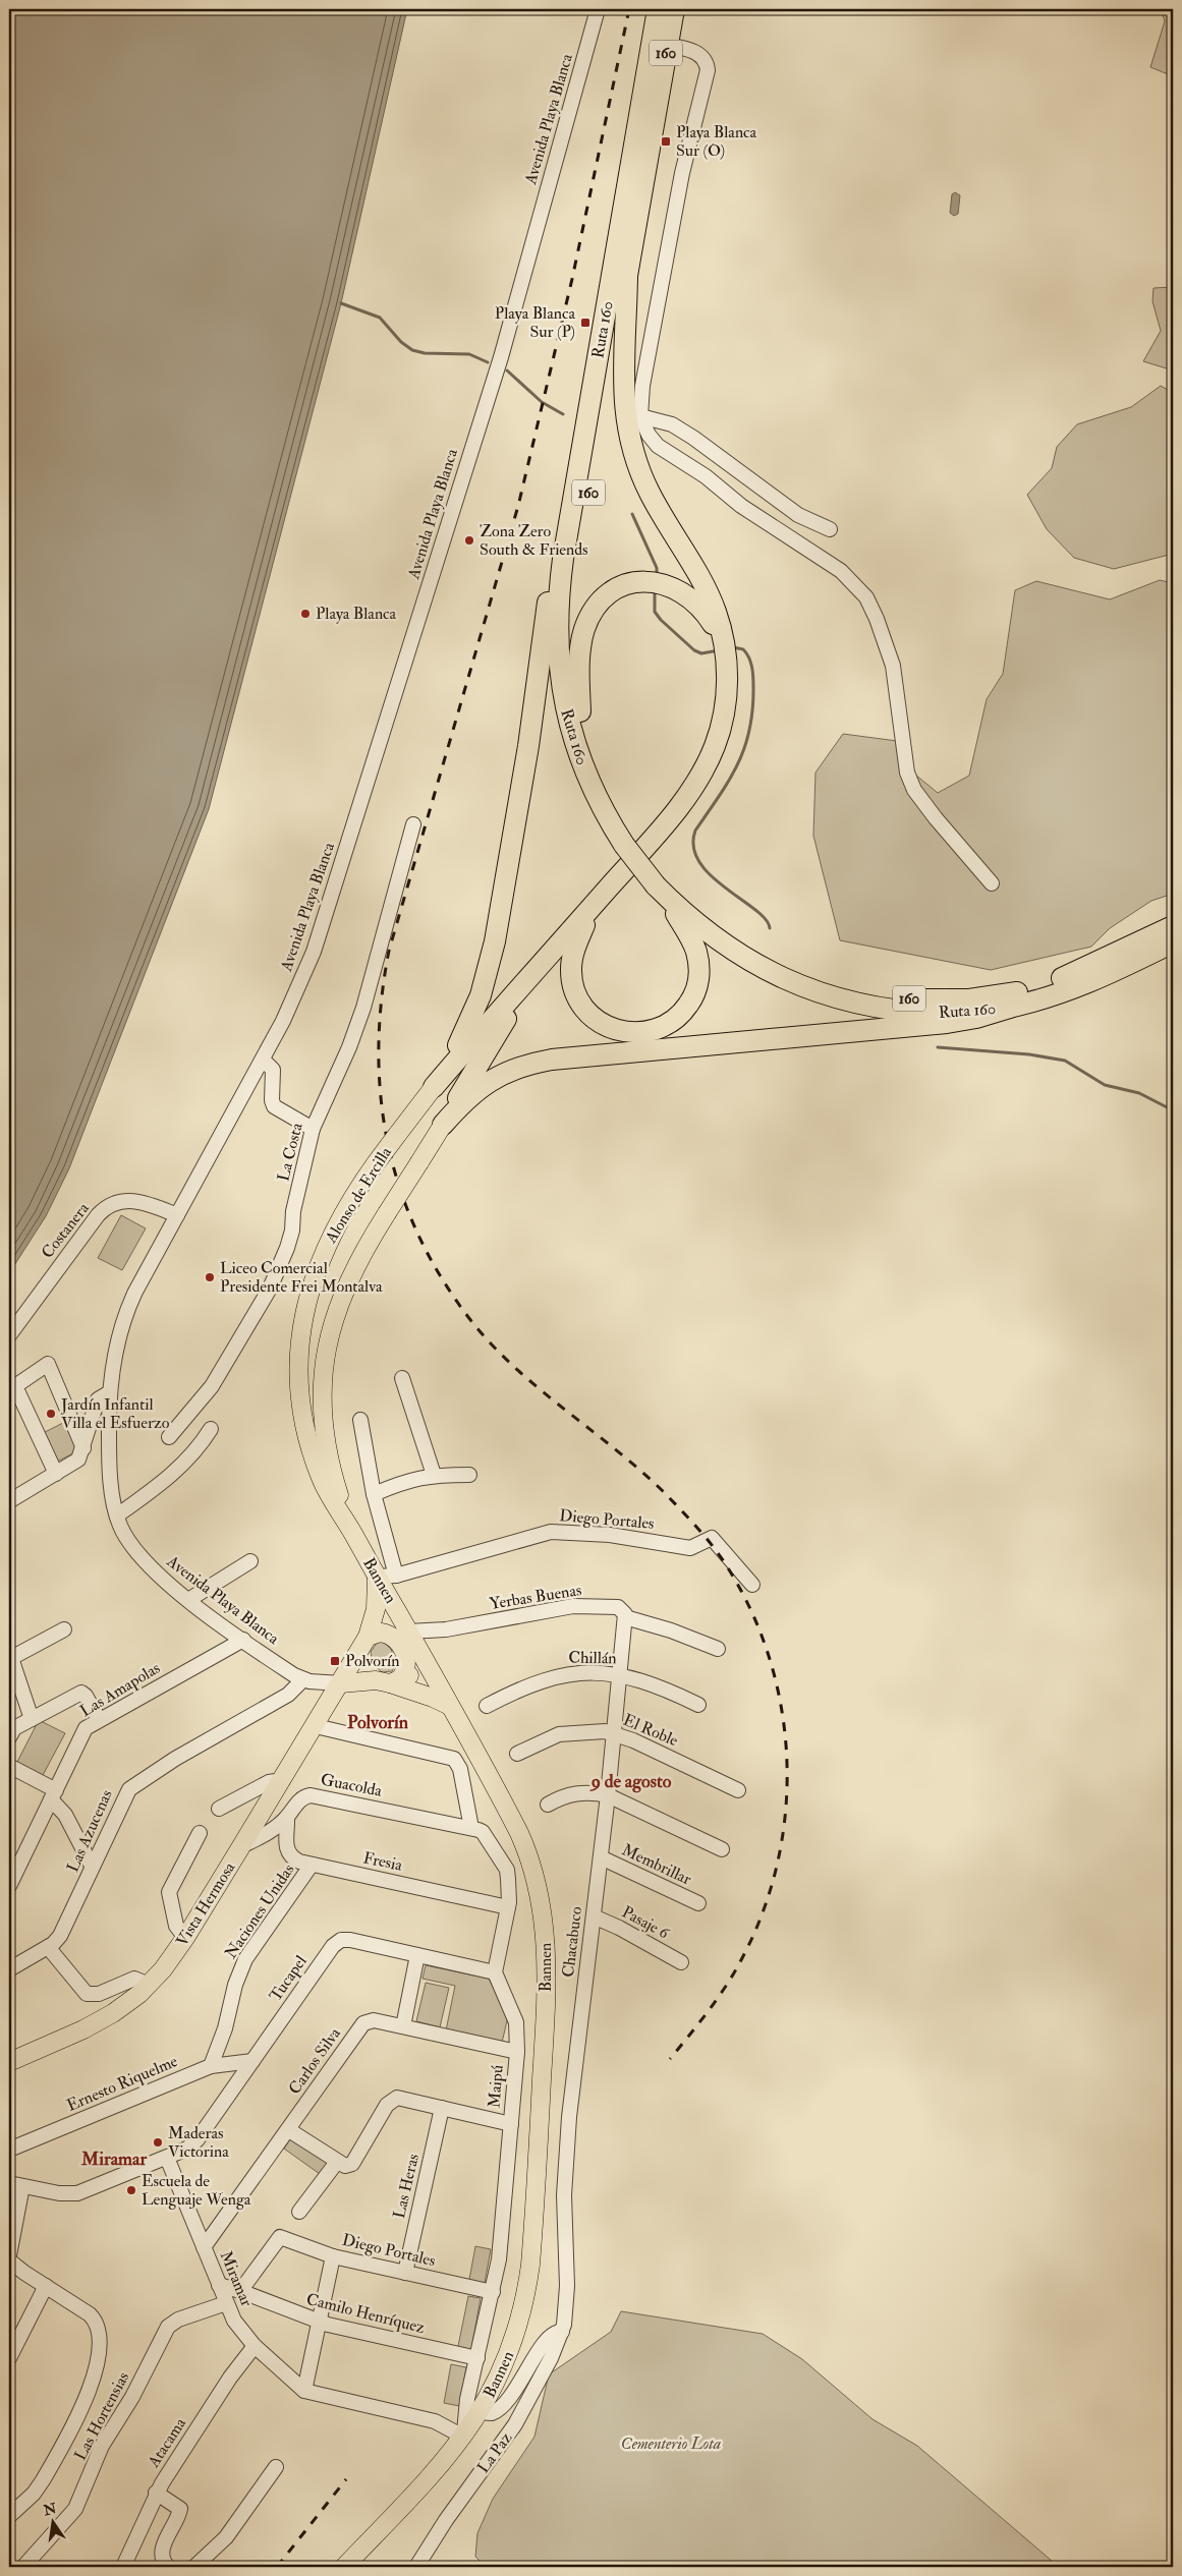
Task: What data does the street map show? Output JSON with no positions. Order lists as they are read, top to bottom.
{
  "streets": {
    "highway": ["160", "Ruta 160"],
    "main road": ["Alonso de Ercilla", "Bannen", "Vista Hermosa"],
    "street": [
      "Avenida Playa Blanca",
      "La Costa",
      "Costanera",
      "Diego Portales",
      "Yerbas Buenas",
      "Chillán",
      "Las Amapolas",
      "El Roble",
      "Guacolda",
      "Las Azucenas",
      "Fresia",
      "Membrillar",
      "Naciones Unidas",
      "Pasaje 6",
      "Chacabuco",
      "Tucapel",
      "Carlos Silva",
      "Ernesto Riquelme",
      "Maipú",
      "Las Heras",
      "Miramar",
      "Camilo Henríquez",
      "Las Hortensias",
      "Atacama",
      "La Paz"
    ]
  },
  "crossings": [
    ["Avenida Playa Blanca", "Costanera"],
    ["Avenida Playa Blanca", "Las Amapolas"],
    ["Avenida Playa Blanca", "Las Azucenas"],
    ["Avenida Playa Blanca", "Vista Hermosa"],
    ["Alonso de Ercilla", "Bannen"],
    ["Diego Portales", "Bannen"],
    ["Diego Portales", "Vista Hermosa"],
    ["Diego Portales", "Maipú"],
    ["Diego Portales", "Las Heras"],
    ["Diego Portales", "Camilo Henríquez"],
    ["Bannen", "Yerbas Buenas"],
    ["Bannen", "Vista Hermosa"],
    ["Bannen", "Maipú"],
    ["Bannen", "Miramar"],
    ["Yerbas Buenas", "Chacabuco"],
    ["Chillán", "Chacabuco"],
    ["El Roble", "Chacabuco"],
    ["Guacolda", "Fresia"],
    ["Guacolda", "Vista Hermosa"],
    ["Fresia", "Naciones Unidas"],
    ["Membrillar", "Chacabuco"],
    ["Naciones Unidas", "Ernesto Riquelme"],
    ["Pasaje 6", "Chacabuco"],
    ["Chacabuco", "La Paz"],
    ["Tucapel", "Ernesto Riquelme"],
    ["Tucapel", "Maipú"],
    ["Tucapel", "Miramar"],
    ["Carlos Silva", "Maipú"],
    ["Carlos Silva", "Miramar"],
    ["Maipú", "Miramar"],
    ["Maipú", "Camilo Henríquez"],
    ["Miramar", "Camilo Henríquez"],
    ["Miramar", "Las Hortensias"],
    ["Miramar", "Atacama"]
  ],
  "districts": ["Polvorín", "9 de agosto", "Miramar"],
  "parks": ["Cementerio Lota"],
  "places": {
    "transit": ["Playa Blanca Sur (O)", "Playa Blanca Sur (P)", "Polvorín"],
    "other": [
      "Zona Zero South & Friends",
      "Playa Blanca",
      "Liceo Comercial Presidente Frei Montalva",
      "Jardín Infantil Villa el Esfuerzo",
      "Maderas Victorina",
      "Escuela de Lenguaje Wenga"
    ]
  },
  "north": "top"
}
